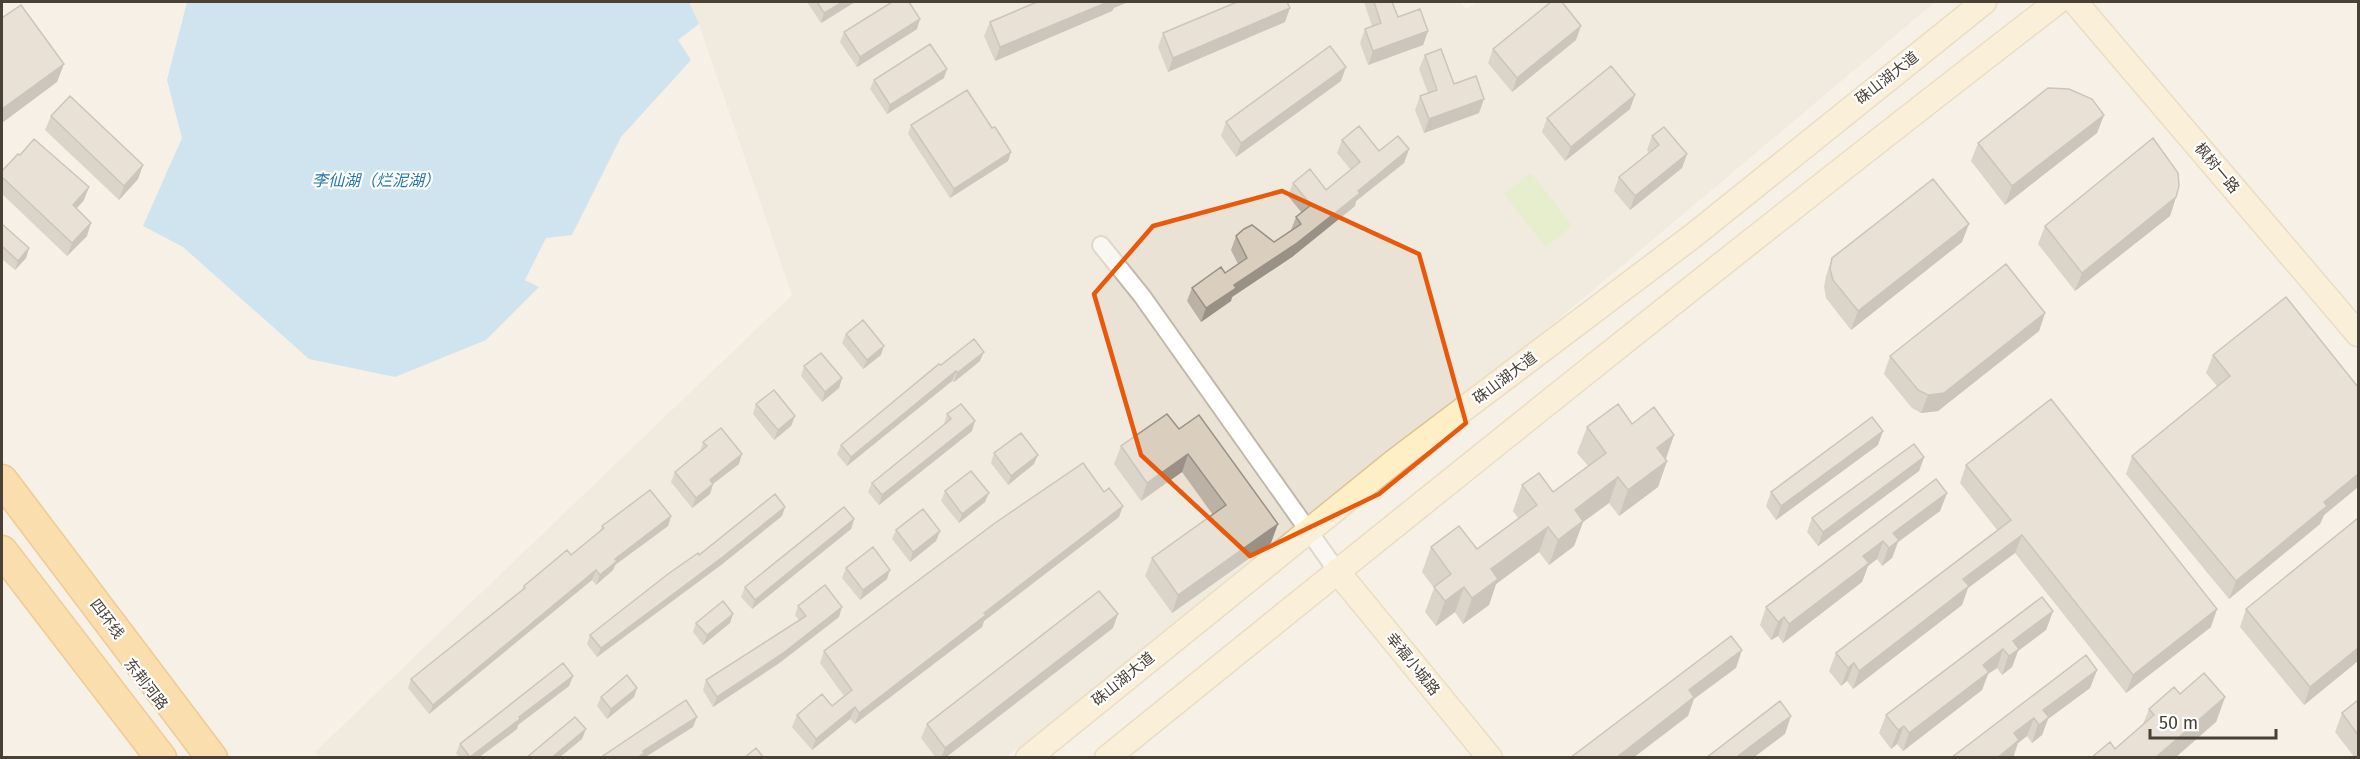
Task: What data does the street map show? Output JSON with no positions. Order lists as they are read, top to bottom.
{
  "streets": {
    "highway": ["四环线"],
    "main road": [
      "硃山湖大道",
      "枫树一路",
      "幸福小城路",
      "东荆河路"
    ]
  },
  "water": ["李仙湖（烂泥湖）"],
  "scale_bar": "50 m"
}
